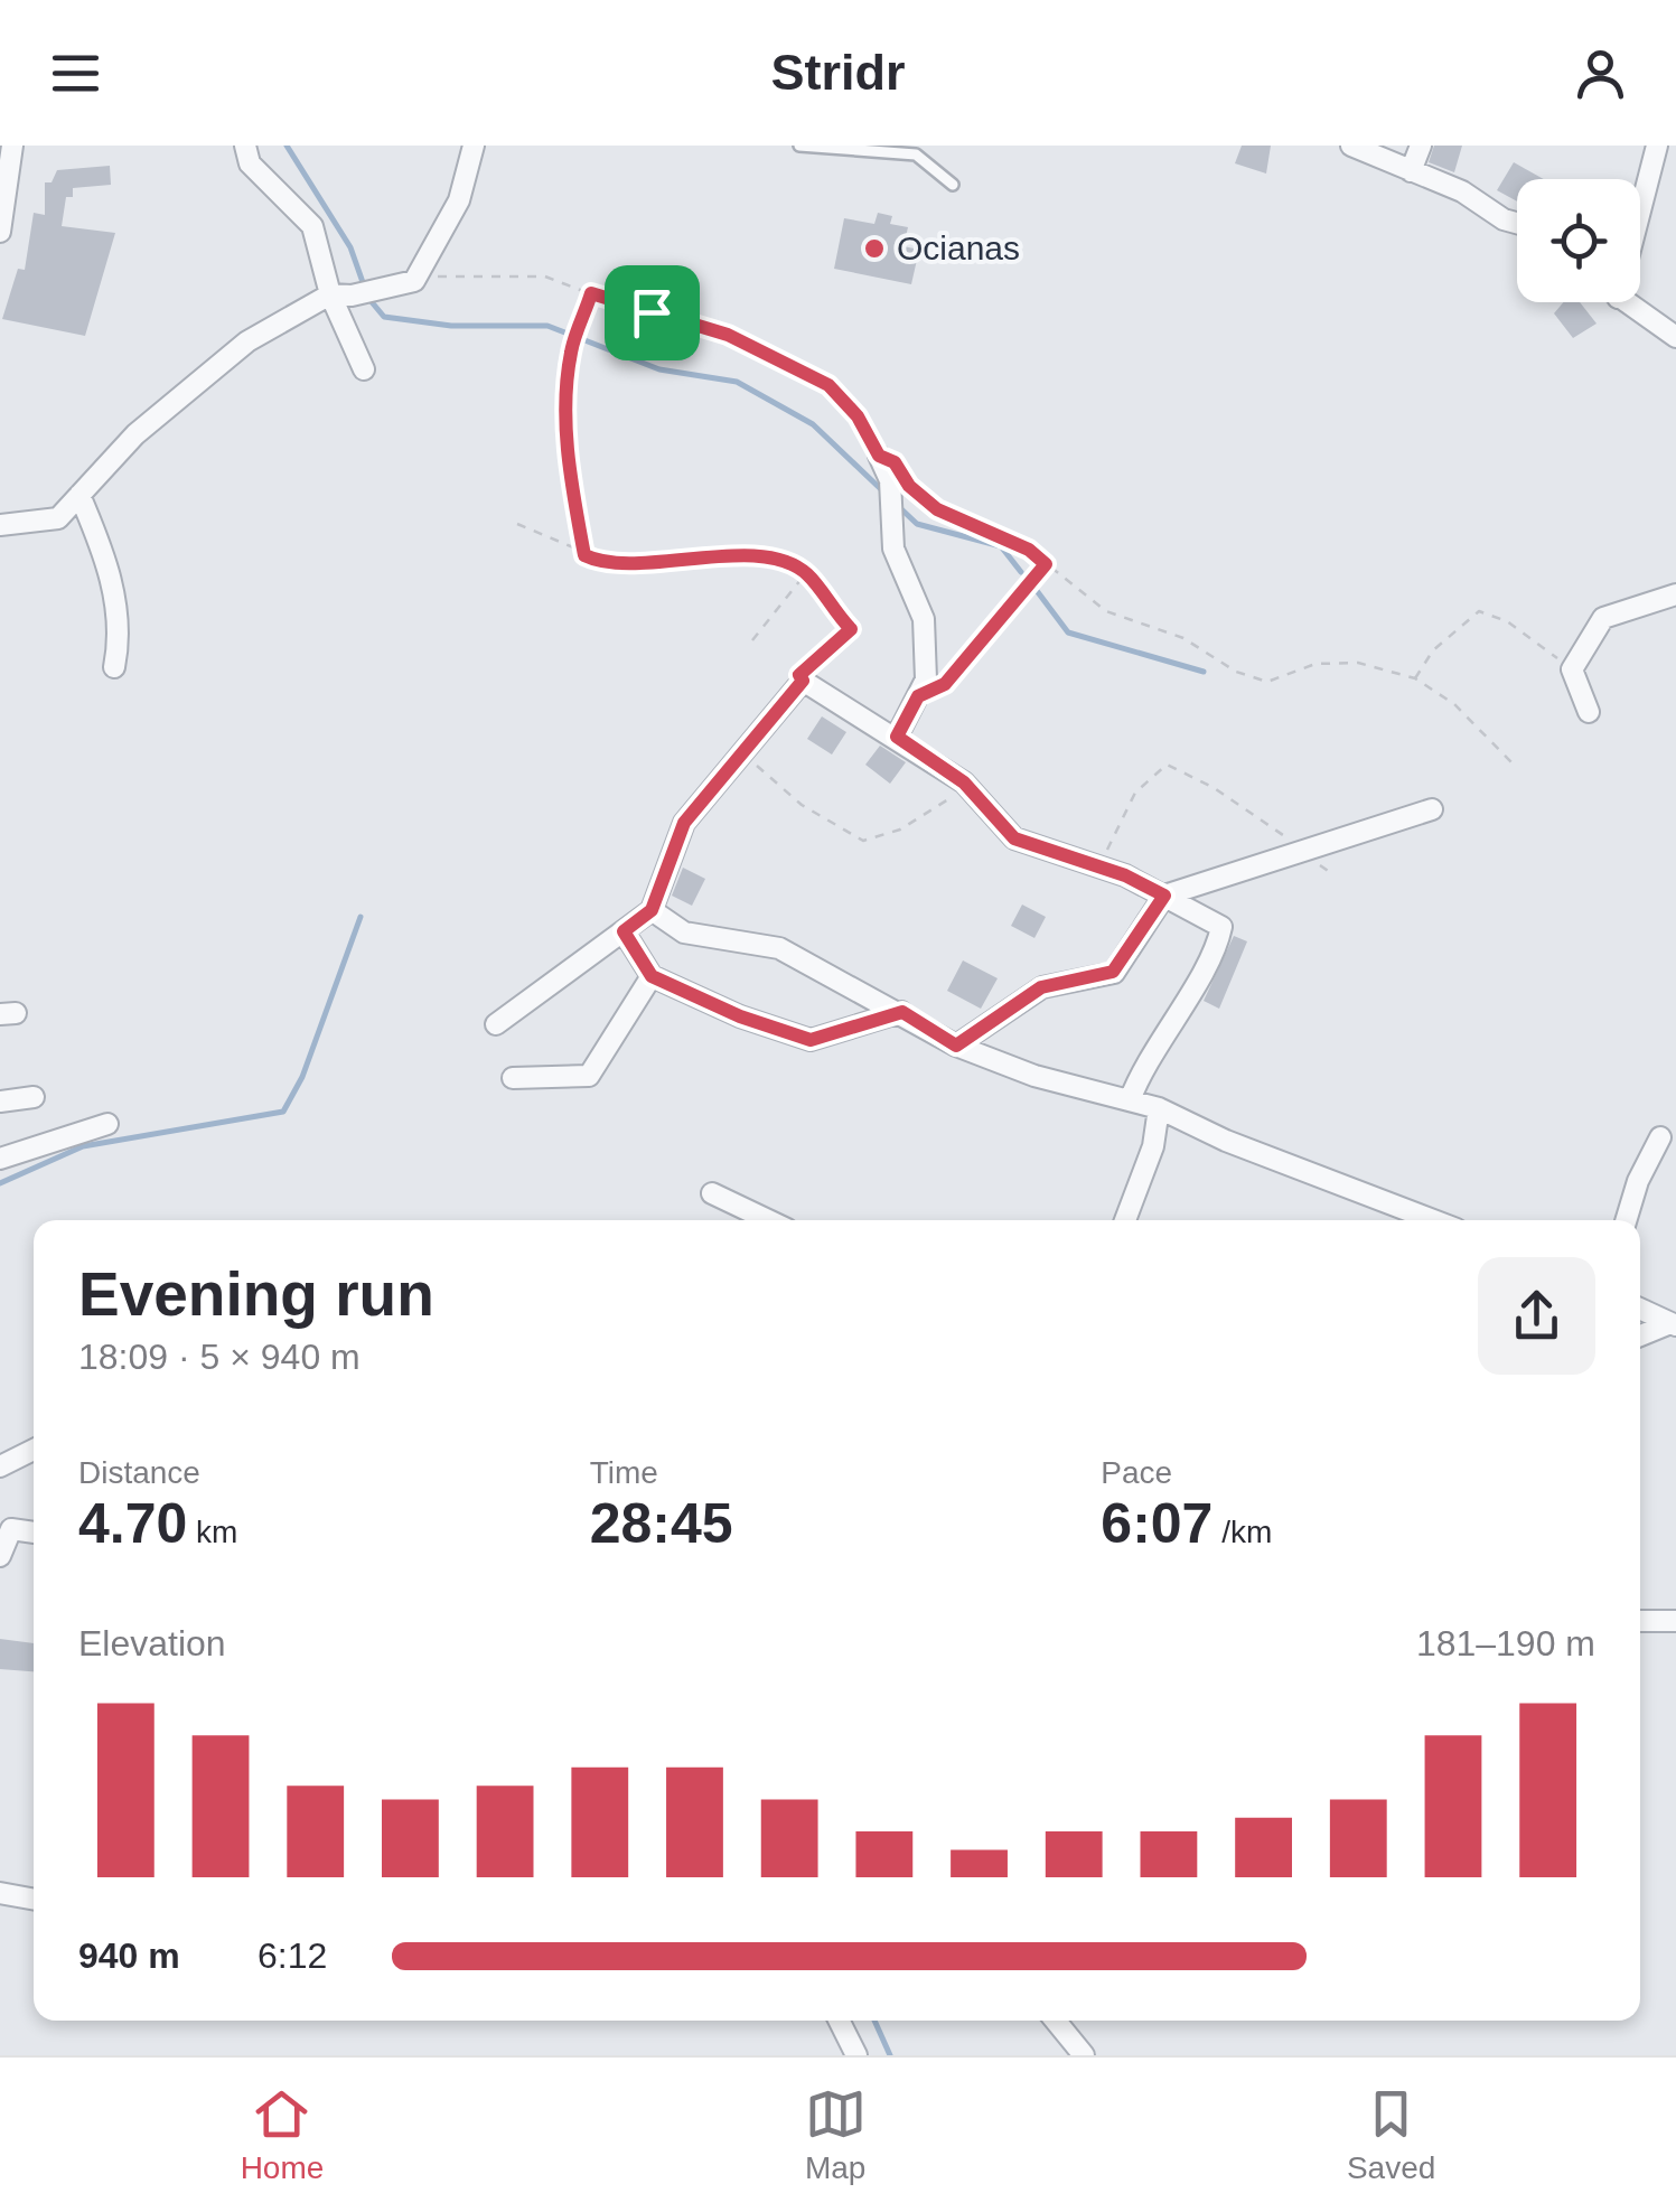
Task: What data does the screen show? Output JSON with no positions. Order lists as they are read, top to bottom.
{
  "places": ["Ocianas"],
  "page": {
    "header": "Stridr",
    "heading": ["Evening run", "18:09 · 5 × 940 m"],
    "stats": [
      ["Distance", "4.70 km"],
      ["Time", "28:45"],
      ["Pace", "6:07 /km"]
    ],
    "chart": ["Elevation", "181–190 m"],
    "list": [
      {
        "name": "940 m",
        "note": "6:12"
      }
    ],
    "tabs": ["Home", "Map", "Saved"]
  }
}
